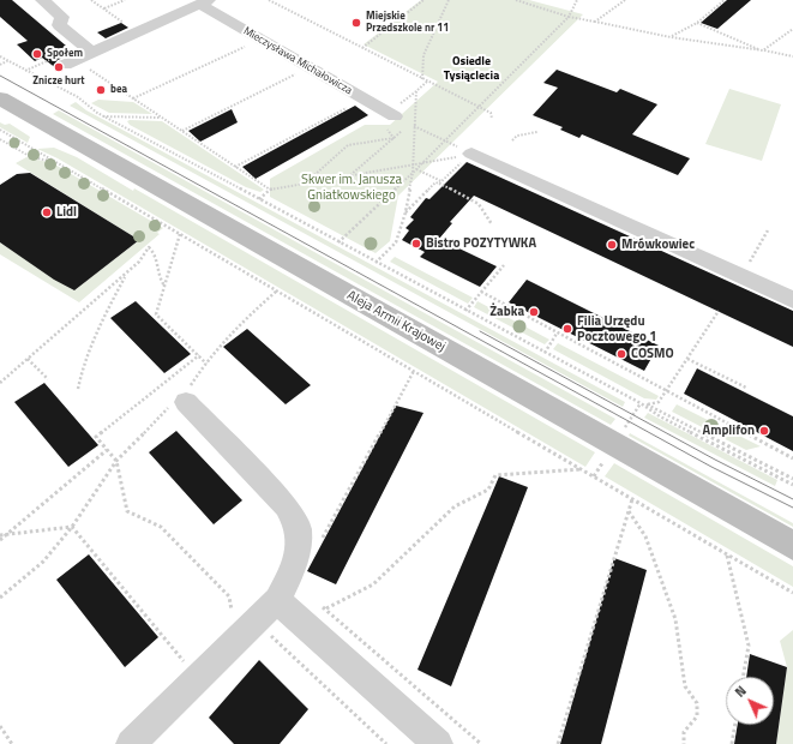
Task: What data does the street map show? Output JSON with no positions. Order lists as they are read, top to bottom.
{
  "streets": {
    "main road": ["Aleja Armii Krajowej"],
    "street": ["Mieczysława Michałowicza"]
  },
  "districts": ["Osiedle Tysiąclecia"],
  "parks": ["Skwer im. Janusza Gniatkowskiego"],
  "places": [
    "Miejskie Przedszkole nr 11",
    "Społem",
    "Znicze hurt",
    "bea",
    "Lidl",
    "Bistro POZYTYWKA",
    "Mrówkowiec",
    "Żabka",
    "Filia Urzędu Pocztowego 1",
    "COSMO",
    "Amplifon"
  ],
  "north": "top left"
}
